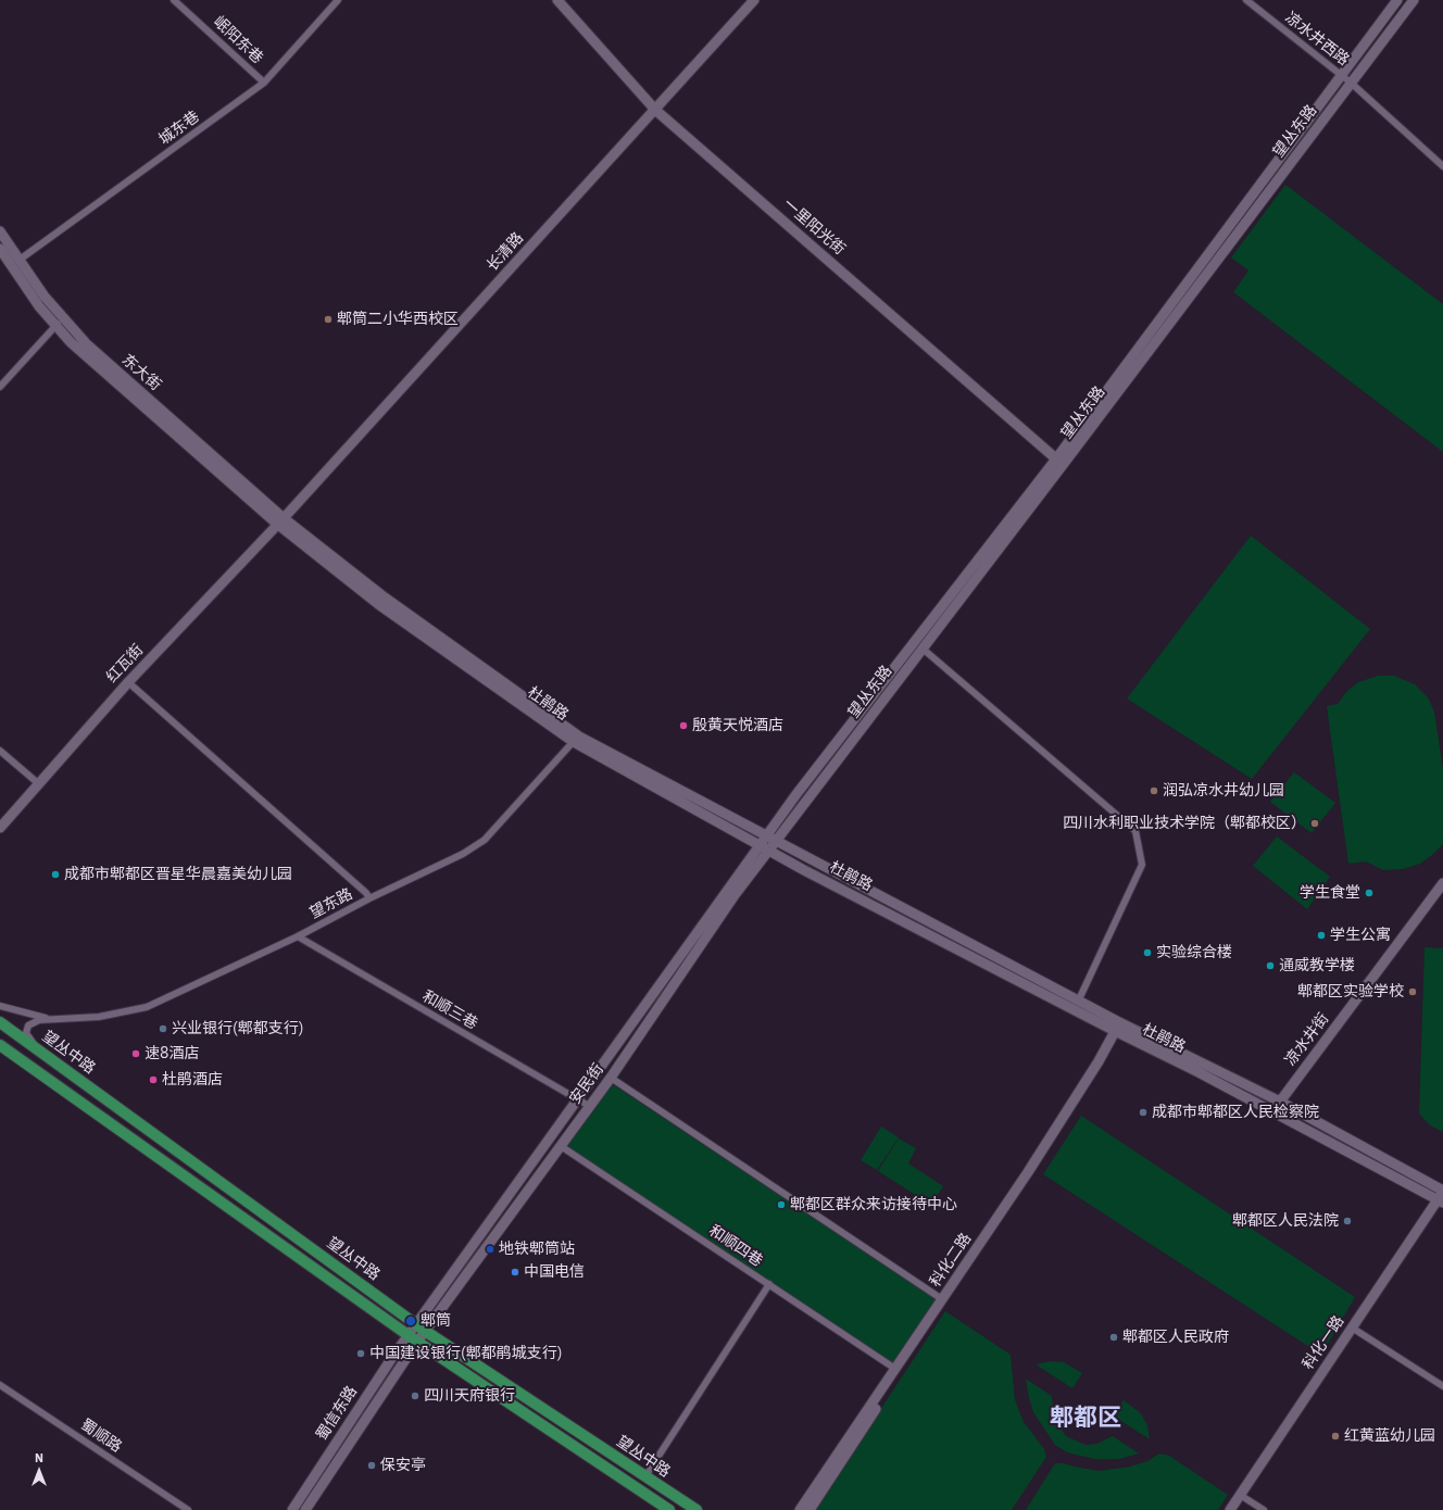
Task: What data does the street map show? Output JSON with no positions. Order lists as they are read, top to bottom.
{
  "streets": {
    "main road": [
      "望丛东路",
      "一里阳光街",
      "长清路",
      "东大街",
      "红瓦街",
      "杜鹃路",
      "凉水井街",
      "望丛中路",
      "安民街",
      "科化二路",
      "科化一路",
      "蜀信东路"
    ],
    "street": [
      "凉水井西路",
      "岷阳东巷",
      "城东巷",
      "望东路",
      "和顺三巷",
      "和顺四巷",
      "蜀顺路"
    ]
  },
  "crossings": [
    ["凉水井西路", "望丛东路"],
    ["岷阳东巷", "城东巷"],
    ["城东巷", "东大街"],
    ["望丛东路", "一里阳光街"],
    ["望丛东路", "杜鹃路"],
    ["望丛东路", "安民街"],
    ["一里阳光街", "长清路"],
    ["长清路", "东大街"],
    ["长清路", "红瓦街"],
    ["长清路", "杜鹃路"],
    ["东大街", "红瓦街"],
    ["东大街", "杜鹃路"],
    ["红瓦街", "杜鹃路"],
    ["杜鹃路", "望东路"],
    ["杜鹃路", "凉水井街"],
    ["杜鹃路", "安民街"],
    ["杜鹃路", "科化二路"],
    ["杜鹃路", "科化一路"],
    ["望东路", "和顺三巷"],
    ["望东路", "望丛中路"],
    ["和顺三巷", "安民街"],
    ["望丛中路", "安民街"],
    ["望丛中路", "蜀信东路"],
    ["安民街", "和顺四巷"],
    ["安民街", "蜀信东路"],
    ["和顺四巷", "科化二路"]
  ],
  "districts": ["郫都区"],
  "places": [
    "郫筒二小华西校区",
    "殷黄天悦酒店",
    "润弘凉水井幼儿园",
    "四川水利职业技术学院（郫都校区）",
    "成都市郫都区晋星华晨嘉美幼儿园",
    "学生食堂",
    "学生公寓",
    "实验综合楼",
    "通威教学楼",
    "郫都区实验学校",
    "兴业银行(郫都支行)",
    "速8酒店",
    "杜鹃酒店",
    "成都市郫都区人民检察院",
    "郫都区群众来访接待中心",
    "郫都区人民法院",
    "地铁郫筒站",
    "中国电信",
    "郫筒",
    "郫都区人民政府",
    "中国建设银行(郫都鹃城支行)",
    "四川天府银行",
    "红黄蓝幼儿园",
    "保安亭"
  ],
  "north": "top"
}
